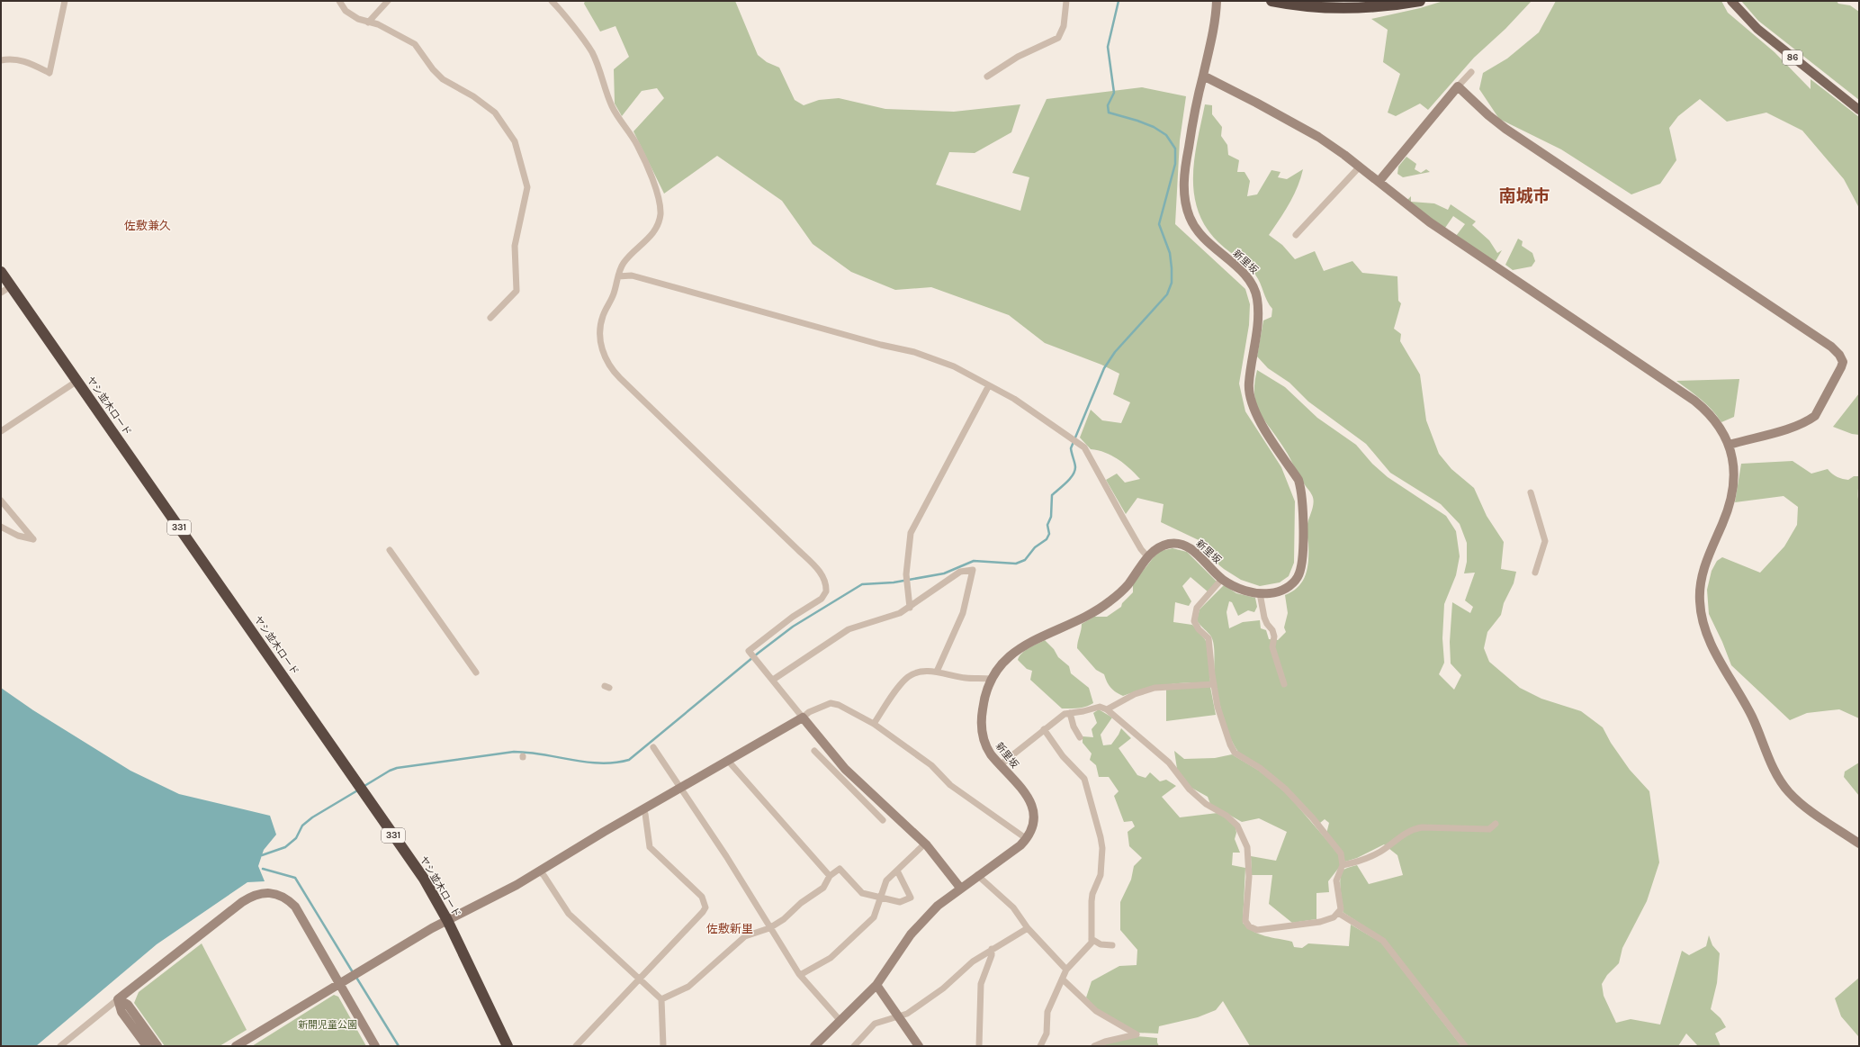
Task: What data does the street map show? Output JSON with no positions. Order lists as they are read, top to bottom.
{
  "streets": {
    "highway": ["ヤシ並木ロード", "331"],
    "main road": ["86"],
    "street": ["新里坂"]
  },
  "districts": ["南城市", "佐敷兼久", "佐敷新里"],
  "parks": ["新開児童公園"]
}
